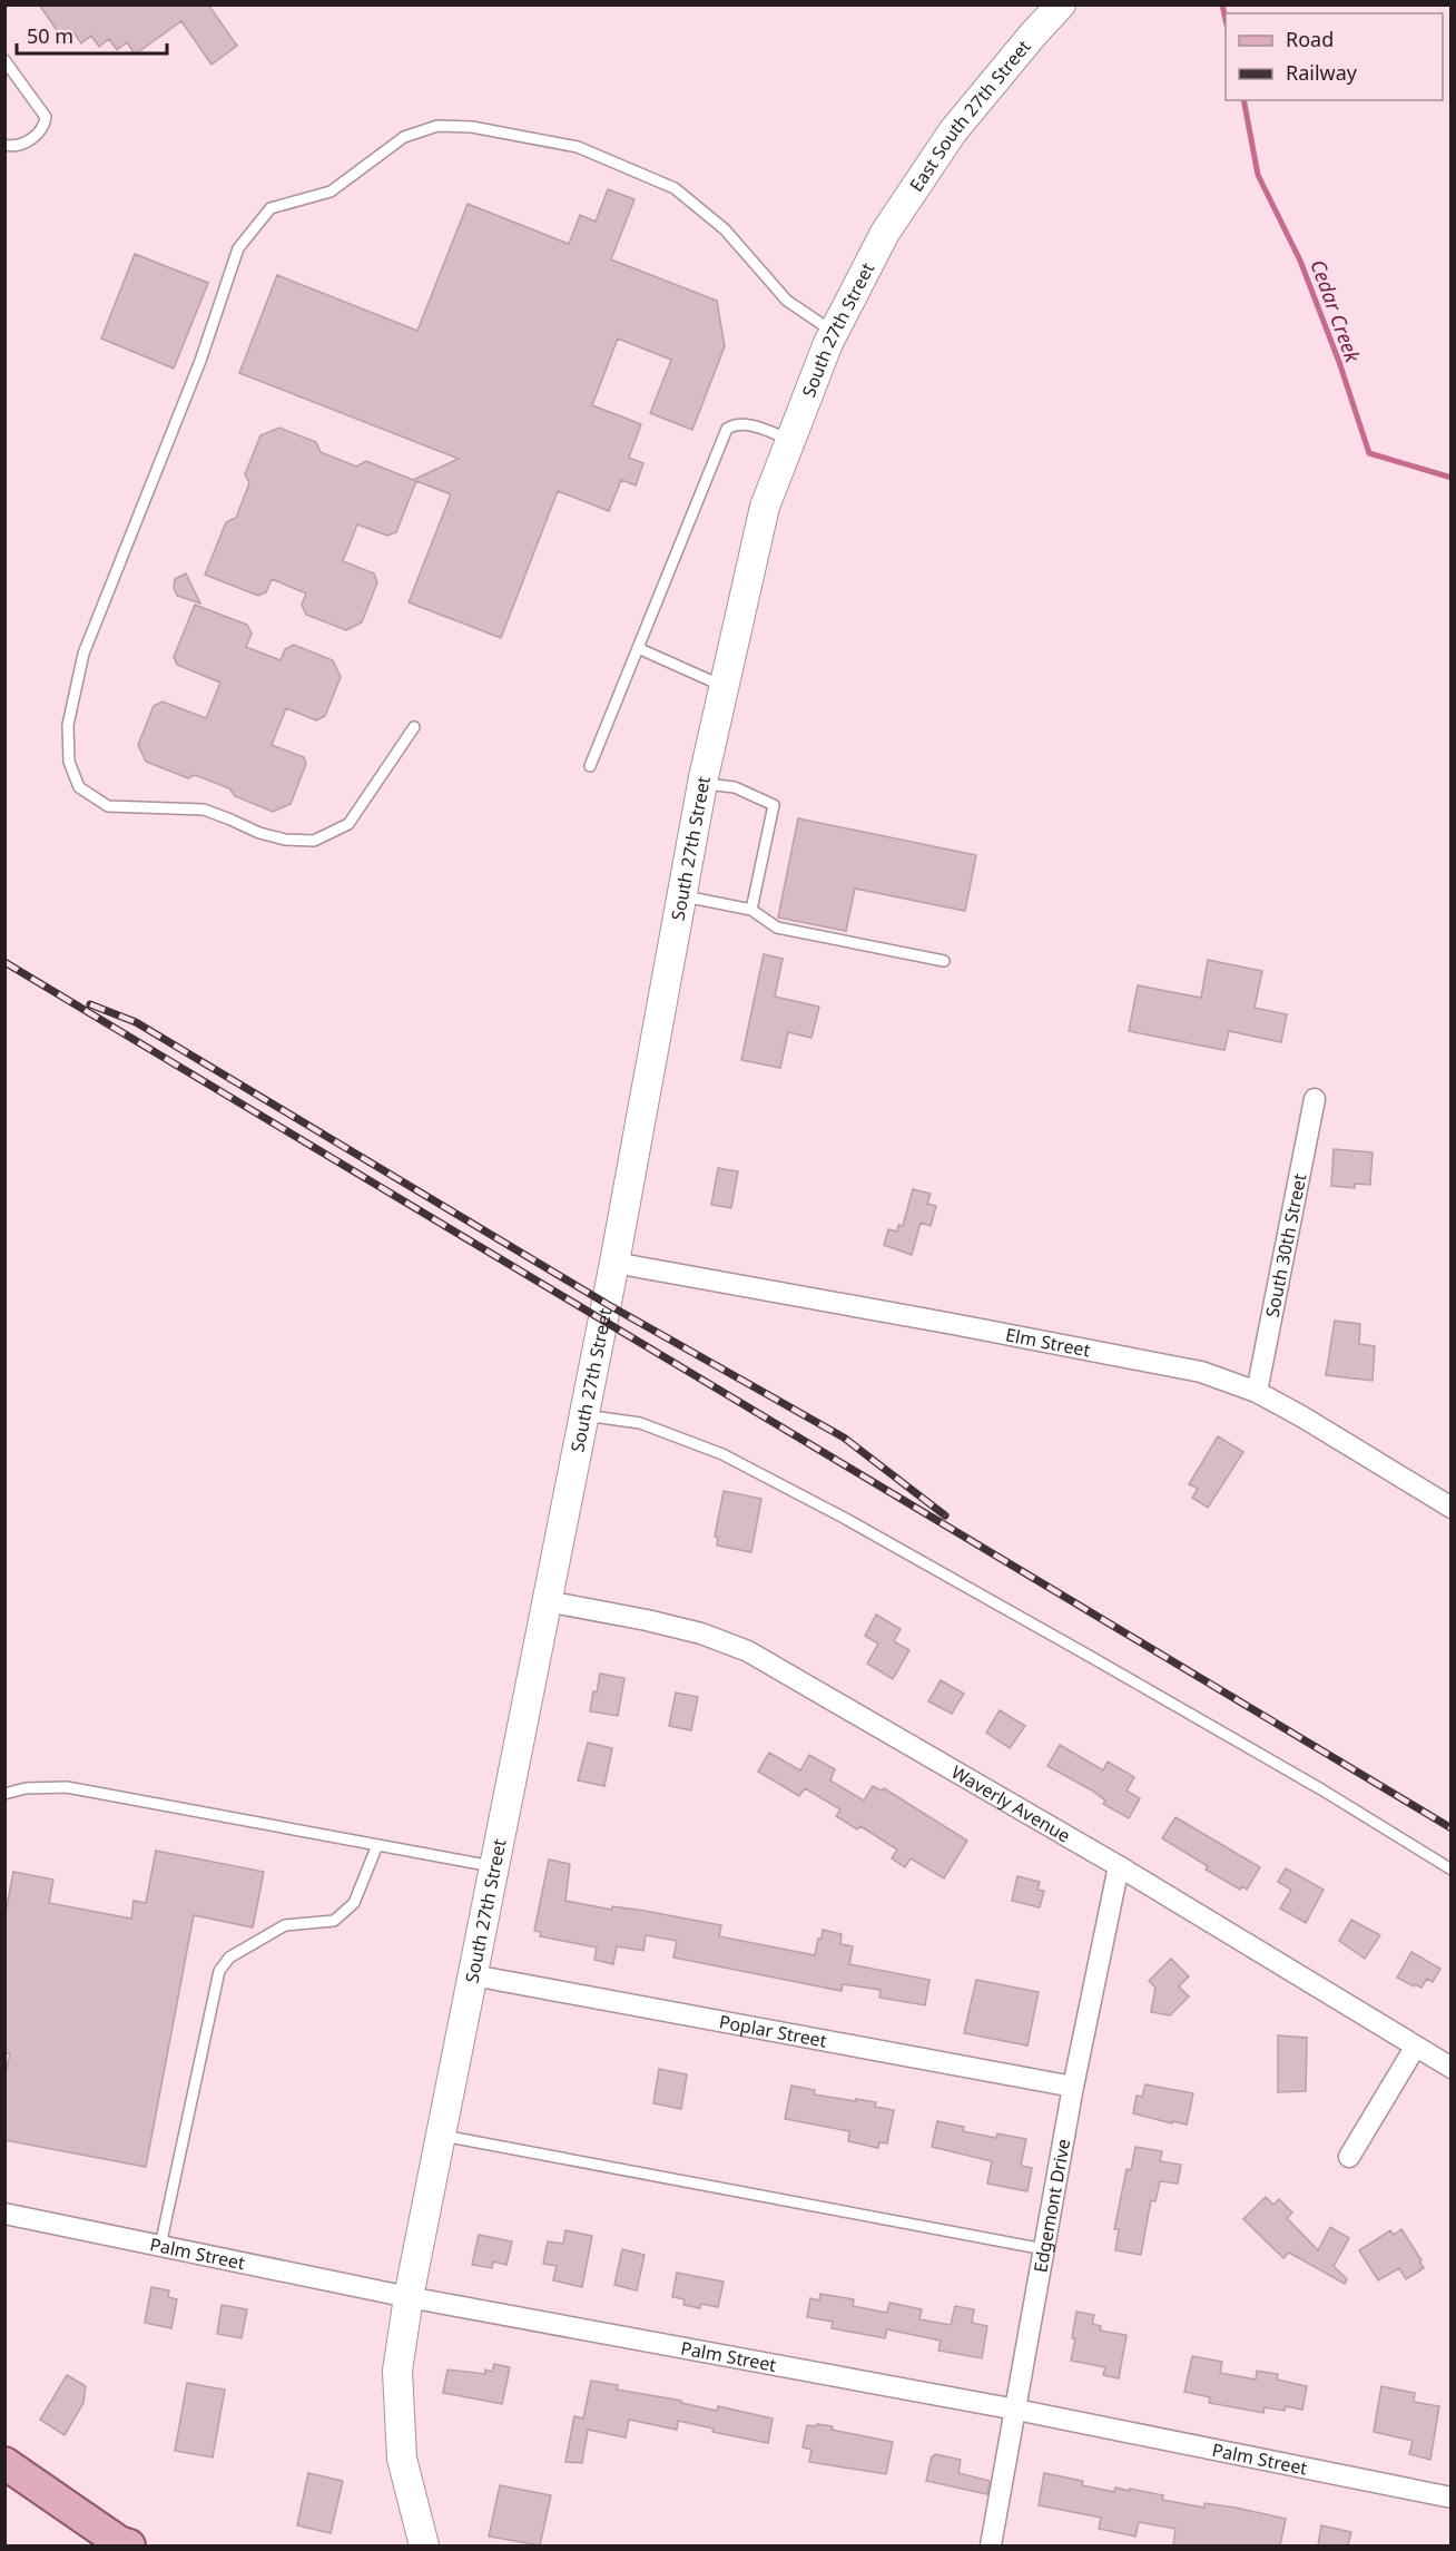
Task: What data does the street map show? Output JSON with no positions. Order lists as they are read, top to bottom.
{
  "streets": {
    "main road": ["East South 27th Street", "South 27th Street"],
    "street": [
      "South 30th Street",
      "Elm Street",
      "Waverly Avenue",
      "Poplar Street",
      "Edgemont Drive",
      "Palm Street"
    ]
  },
  "crossings": [
    ["East South 27th Street", "South 27th Street"],
    ["South 27th Street", "Elm Street"],
    ["South 27th Street", "Waverly Avenue"],
    ["South 27th Street", "Poplar Street"],
    ["South 27th Street", "Palm Street"],
    ["South 30th Street", "Elm Street"],
    ["Waverly Avenue", "Edgemont Drive"],
    ["Poplar Street", "Edgemont Drive"],
    ["Edgemont Drive", "Palm Street"]
  ],
  "water": ["Cedar Creek"],
  "legend": ["Road", "Railway"],
  "scale_bar": "50 m"
}
